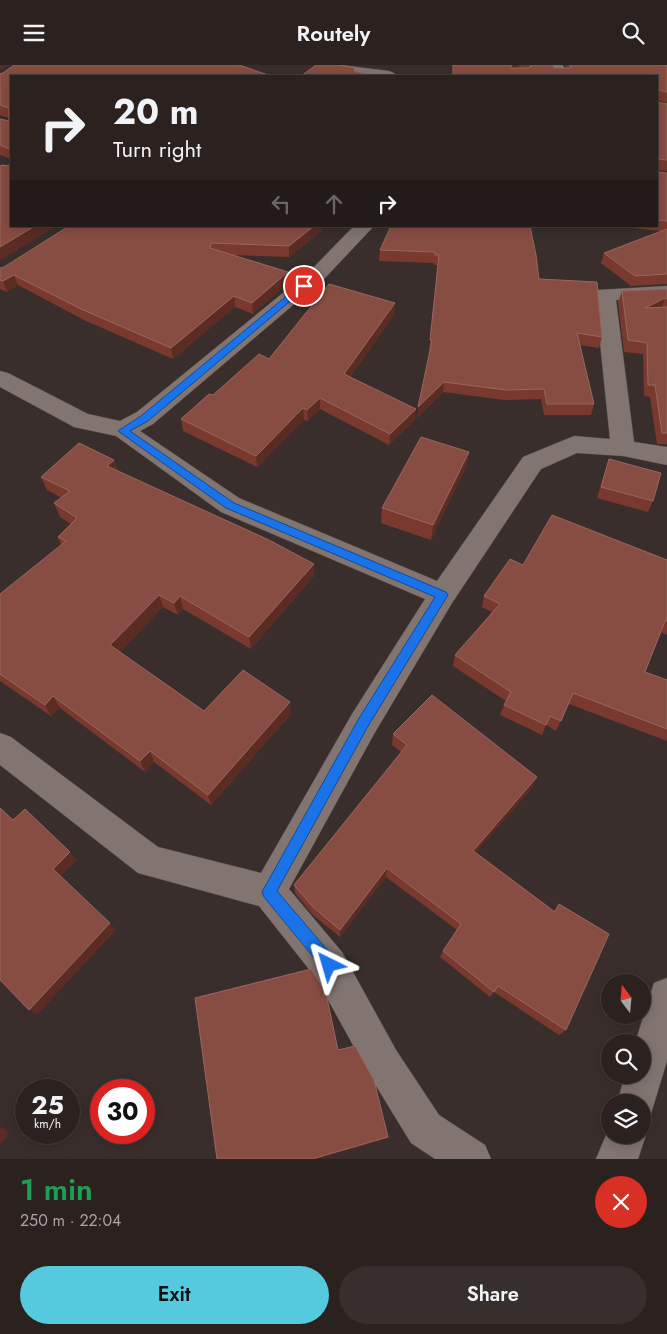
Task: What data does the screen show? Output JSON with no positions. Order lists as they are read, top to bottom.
{
  "north": "top",
  "page": {
    "header": "Routely",
    "turn": ["20 m", "Turn right"],
    "speed": "25 km/h",
    "limit": "30",
    "heading": ["1 min", "250 m · 22:04"],
    "buttons": ["Exit", "Share"]
  }
}
